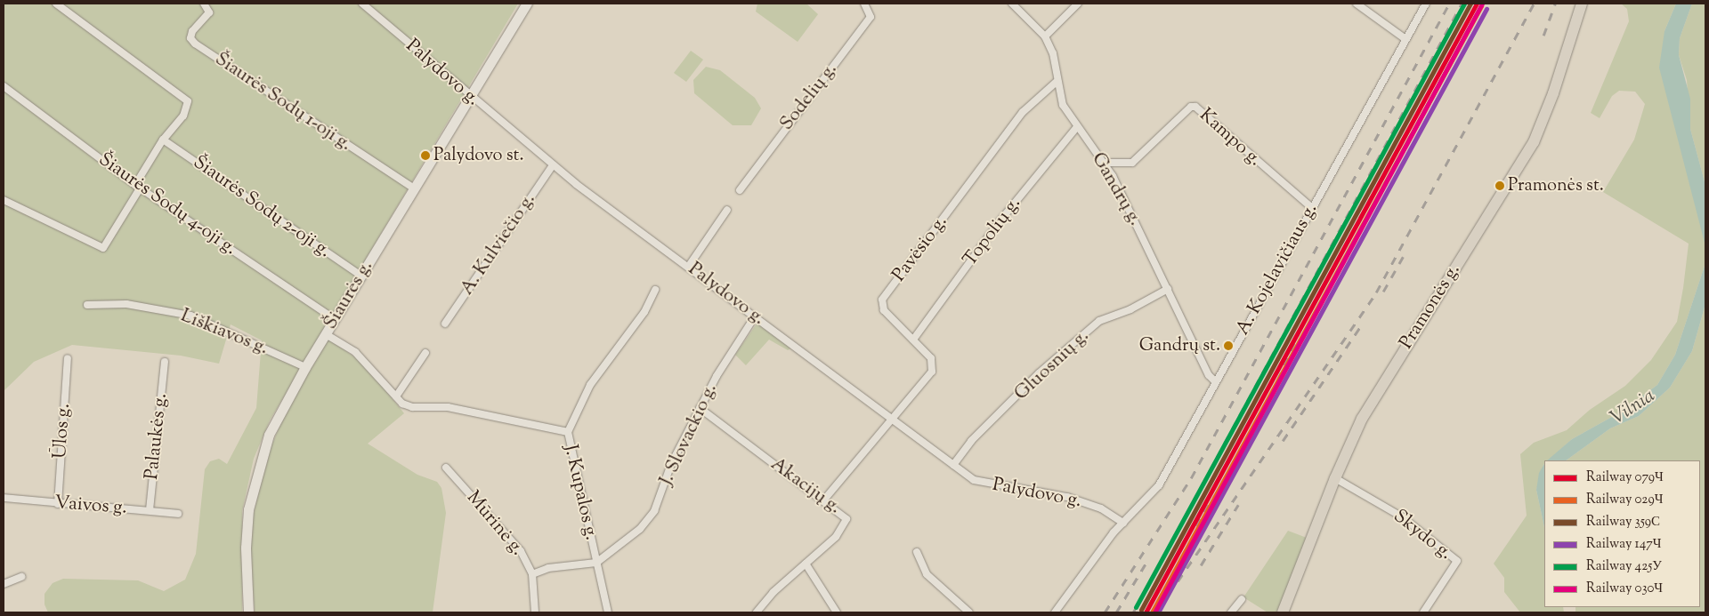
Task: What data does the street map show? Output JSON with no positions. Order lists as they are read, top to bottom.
{
  "streets": {
    "main road": ["Šiaurės g.", "Pramonės g."],
    "street": [
      "Palydovo g.",
      "Sodelių g.",
      "Šiaurės Sodų 1-oji g.",
      "Kampo g.",
      "Gandrų g.",
      "Šiaurės Sodų 4-oji g.",
      "Šiaurės Sodų 2-oji g.",
      "Topolių g.",
      "A. Kulviečio g.",
      "Pavėsio g.",
      "A. Kojelavičiaus g.",
      "Liškiavos g.",
      "Gluosnių g.",
      "Ūlos g.",
      "J. Slovackio g.",
      "Palaukės g.",
      "Akacijų g.",
      "J. Kupalos g.",
      "Vaivos g.",
      "Mūrinė g.",
      "Skydo g."
    ]
  },
  "crossings": [
    ["Palydovo g.", "A. Kulviečio g."],
    ["Palydovo g.", "Pavėsio g."],
    ["Palydovo g.", "A. Kojelavičiaus g."],
    ["Palydovo g.", "Šiaurės g."],
    ["Palydovo g.", "Gluosnių g."],
    ["Palydovo g.", "J. Slovackio g."],
    ["Šiaurės Sodų 1-oji g.", "Šiaurės g."],
    ["Kampo g.", "Gandrų g."],
    ["Kampo g.", "A. Kojelavičiaus g."],
    ["Gandrų g.", "Topolių g."],
    ["Gandrų g.", "Pavėsio g."],
    ["Gandrų g.", "A. Kojelavičiaus g."],
    ["Gandrų g.", "Gluosnių g."],
    ["Šiaurės Sodų 4-oji g.", "Šiaurės g."],
    ["Šiaurės Sodų 2-oji g.", "Šiaurės g."],
    ["Topolių g.", "Pavėsio g."],
    ["Pavėsio g.", "Akacijų g."],
    ["Šiaurės g.", "Liškiavos g."],
    ["Pramonės g.", "Skydo g."],
    ["Ūlos g.", "Vaivos g."],
    ["J. Slovackio g.", "Akacijų g."],
    ["J. Slovackio g.", "J. Kupalos g."],
    ["Palaukės g.", "Vaivos g."]
  ],
  "water": ["Vilnia"],
  "places": ["Palydovo st.", "Pramonės st.", "Gandrų st."],
  "lines": [
    "rail line 079Ч",
    "rail line 359С",
    "rail line 425У",
    "rail line 030Ч",
    "rail line 029Ч",
    "rail line 147Ч"
  ],
  "legend": [
    "Railway 079Ч",
    "Railway 029Ч",
    "Railway 359С",
    "Railway 147Ч",
    "Railway 425У",
    "Railway 030Ч"
  ]
}
